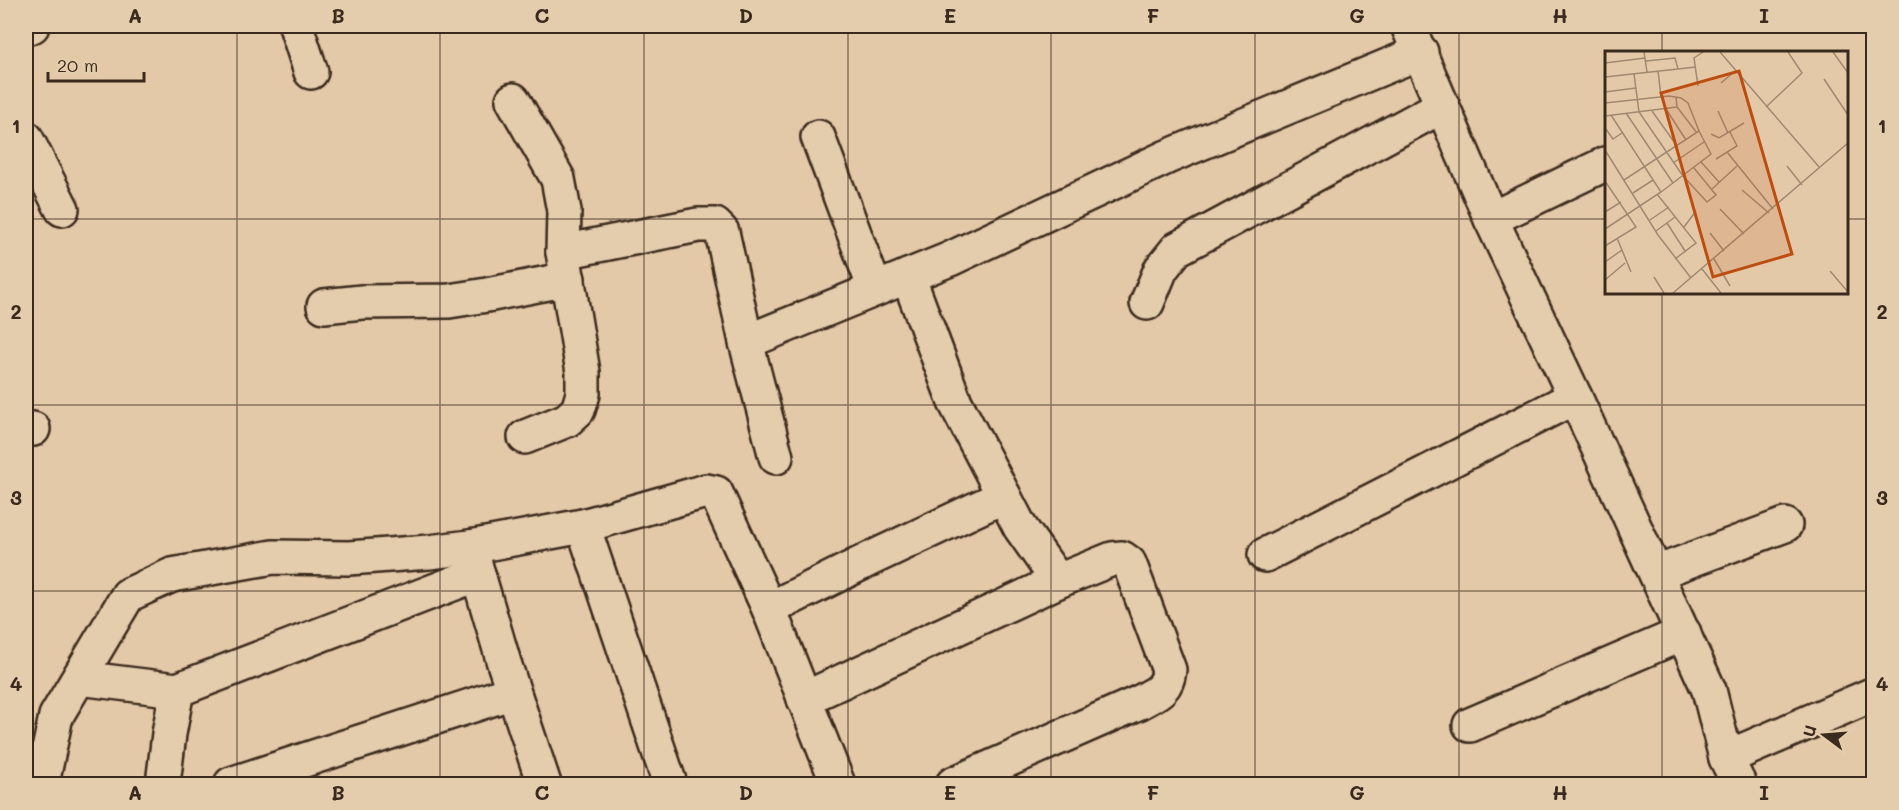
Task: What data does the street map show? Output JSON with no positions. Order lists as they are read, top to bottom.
{
  "scale_bar": "20 m",
  "north": "left",
  "grid": {
    "columns": [
      "A",
      "B",
      "C",
      "D",
      "E",
      "F",
      "G",
      "H",
      "I"
    ],
    "rows": [
      "1",
      "2",
      "3",
      "4"
    ]
  }
}
